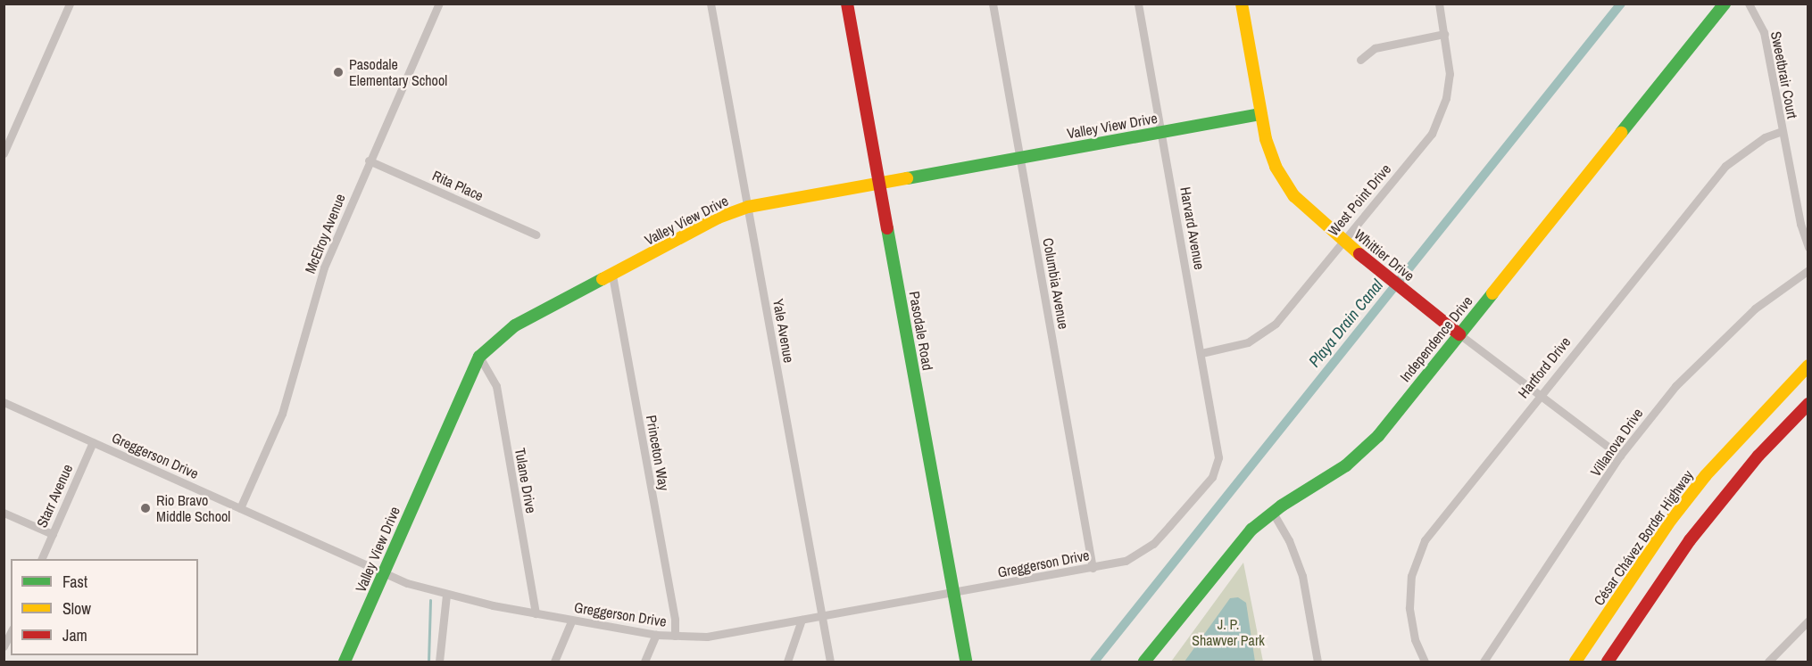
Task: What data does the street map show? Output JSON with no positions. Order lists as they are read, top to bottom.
{
  "streets": {
    "main road": [
      "Valley View Drive",
      "Whittier Drive",
      "Pasodale Road",
      "Independence Drive",
      "César Chávez Border Highway"
    ],
    "street": [
      "Sweetbrair Court",
      "Rita Place",
      "West Point Drive",
      "Harvard Avenue",
      "McElroy Avenue",
      "Columbia Avenue",
      "Yale Avenue",
      "Hartford Drive",
      "Villanova Drive",
      "Princeton Way",
      "Greggerson Drive",
      "Tulane Drive",
      "Starr Avenue"
    ]
  },
  "crossings": [
    ["Sweetbrair Court", "Hartford Drive"],
    ["Valley View Drive", "Harvard Avenue"],
    ["Valley View Drive", "Whittier Drive"],
    ["Valley View Drive", "Columbia Avenue"],
    ["Valley View Drive", "Yale Avenue"],
    ["Valley View Drive", "Pasodale Road"],
    ["Valley View Drive", "Princeton Way"],
    ["Valley View Drive", "Greggerson Drive"],
    ["Valley View Drive", "Tulane Drive"],
    ["Rita Place", "McElroy Avenue"],
    ["West Point Drive", "Harvard Avenue"],
    ["West Point Drive", "Whittier Drive"],
    ["Harvard Avenue", "Greggerson Drive"],
    ["McElroy Avenue", "Greggerson Drive"],
    ["Whittier Drive", "Independence Drive"],
    ["Whittier Drive", "Hartford Drive"],
    ["Whittier Drive", "Villanova Drive"],
    ["Columbia Avenue", "Greggerson Drive"],
    ["Yale Avenue", "Greggerson Drive"],
    ["Pasodale Road", "Greggerson Drive"],
    ["Princeton Way", "Greggerson Drive"],
    ["Greggerson Drive", "Tulane Drive"],
    ["Greggerson Drive", "Starr Avenue"]
  ],
  "water": ["Playa Drain Canal"],
  "parks": ["J. P. Shawver Park"],
  "places": ["Pasodale Elementary School", "Rio Bravo Middle School"],
  "legend": ["Fast", "Slow", "Jam"]
}
